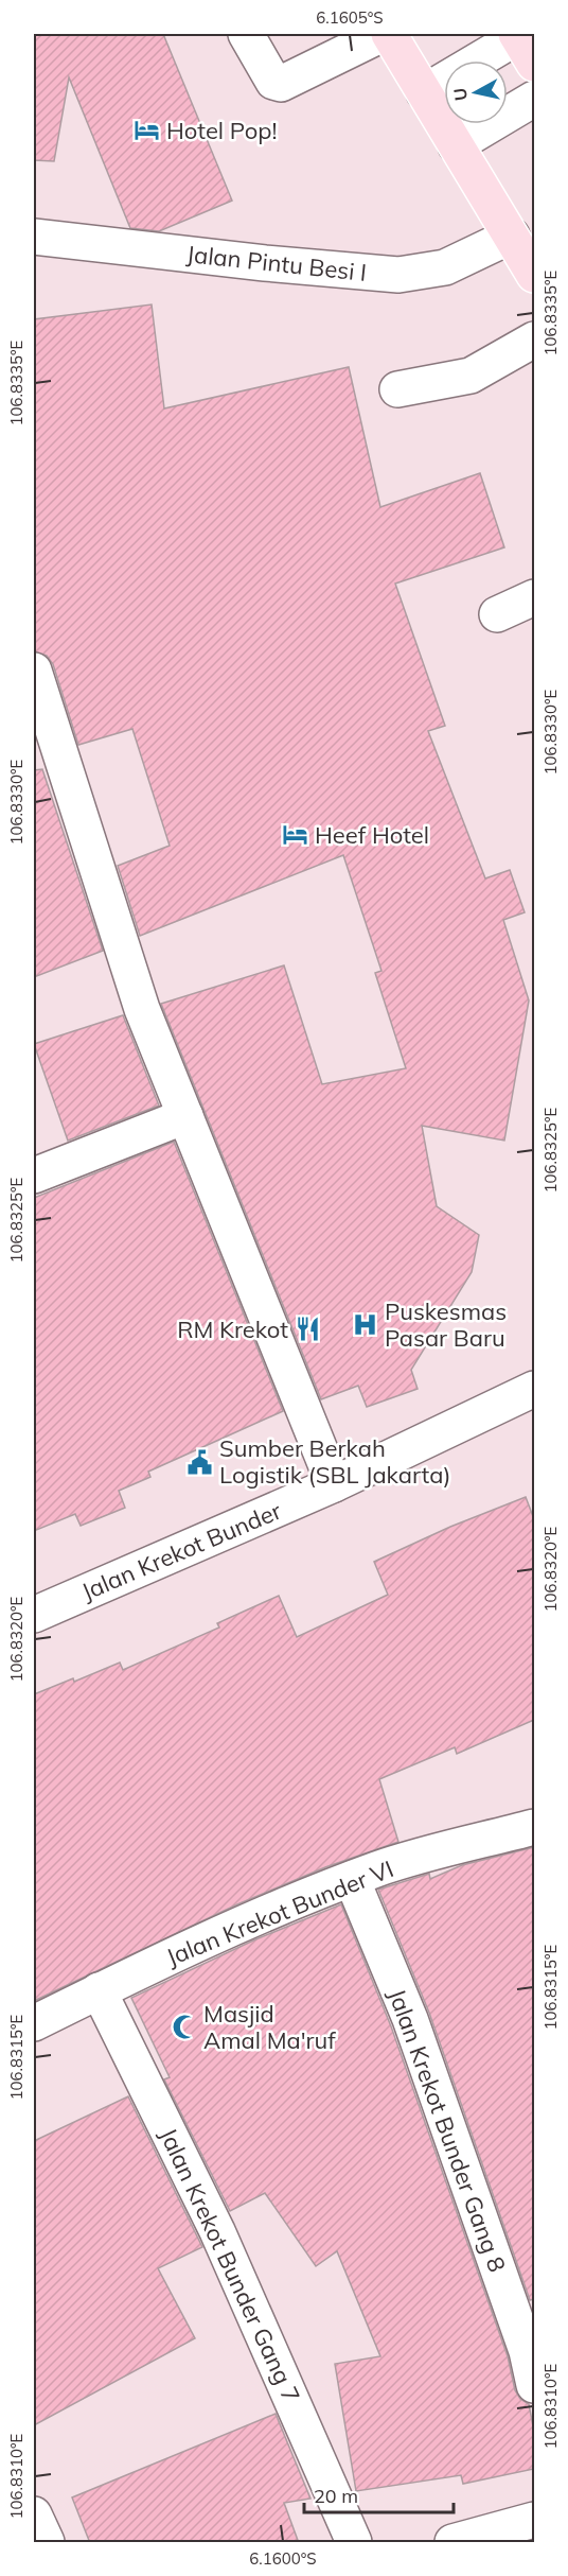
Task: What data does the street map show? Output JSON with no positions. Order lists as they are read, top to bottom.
{
  "streets": {
    "street": [
      "Jalan Pintu Besi I",
      "Jalan Krekot Bunder",
      "Jalan Krekot Bunder VI",
      "Jalan Krekot Bunder Gang 8",
      "Jalan Krekot Bunder Gang 7"
    ]
  },
  "crossings": [
    ["Jalan Krekot Bunder VI", "Jalan Krekot Bunder Gang 8"],
    ["Jalan Krekot Bunder VI", "Jalan Krekot Bunder Gang 7"]
  ],
  "places": {
    "hotel": ["Hotel Pop!", "Heef Hotel"],
    "hospital": ["Puskesmas Pasar Baru"],
    "restaurant": ["RM Krekot"],
    "public building": ["Sumber Berkah Logistik (SBL Jakarta)"],
    "mosque": ["Masjid Amal Ma'ruf"]
  },
  "scale_bar": "20 m",
  "north": "left",
  "coordinates": [
    "6.1605°S",
    "106.8335°E",
    "106.8330°E",
    "106.8325°E",
    "106.8320°E",
    "106.8315°E",
    "106.8310°E",
    "6.1600°S"
  ]
}
